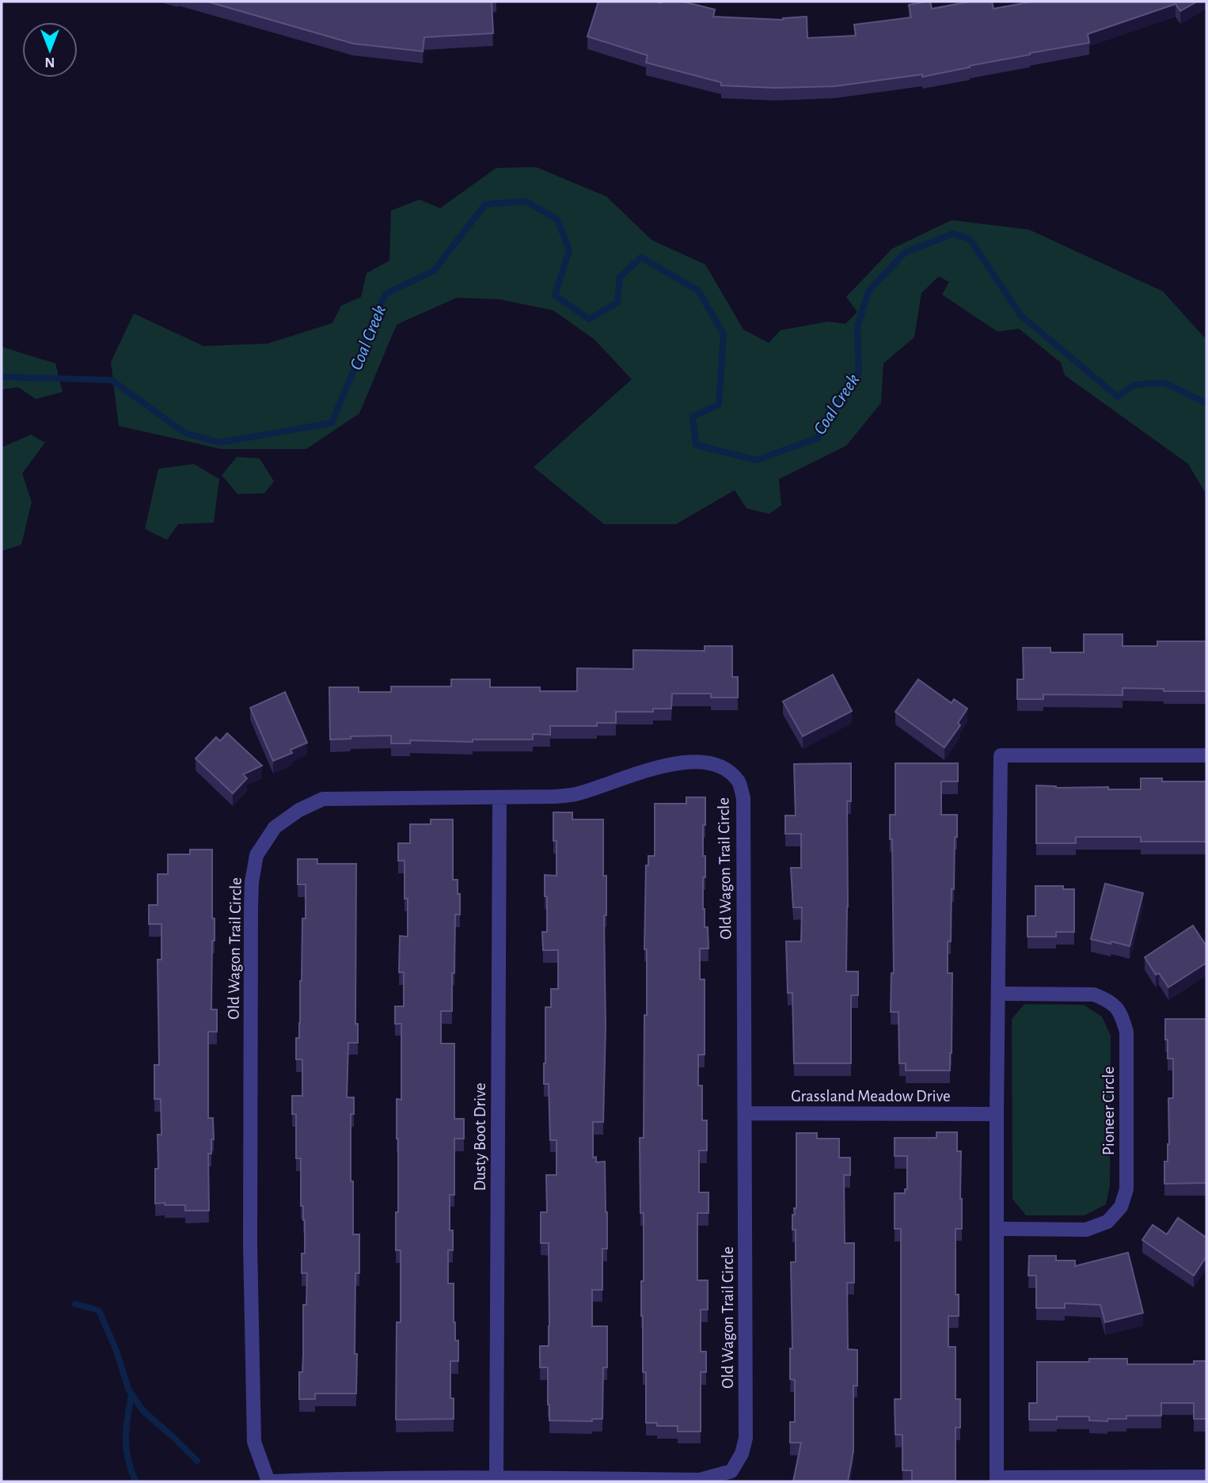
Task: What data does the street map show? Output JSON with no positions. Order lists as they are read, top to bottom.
{
  "streets": {
    "street": [
      "Old Wagon Trail Circle",
      "Grassland Meadow Drive",
      "Pioneer Circle",
      "Dusty Boot Drive"
    ]
  },
  "crossings": [
    ["Old Wagon Trail Circle", "Grassland Meadow Drive"],
    ["Old Wagon Trail Circle", "Dusty Boot Drive"]
  ],
  "water": ["Coal Creek"],
  "north": "bottom"
}
